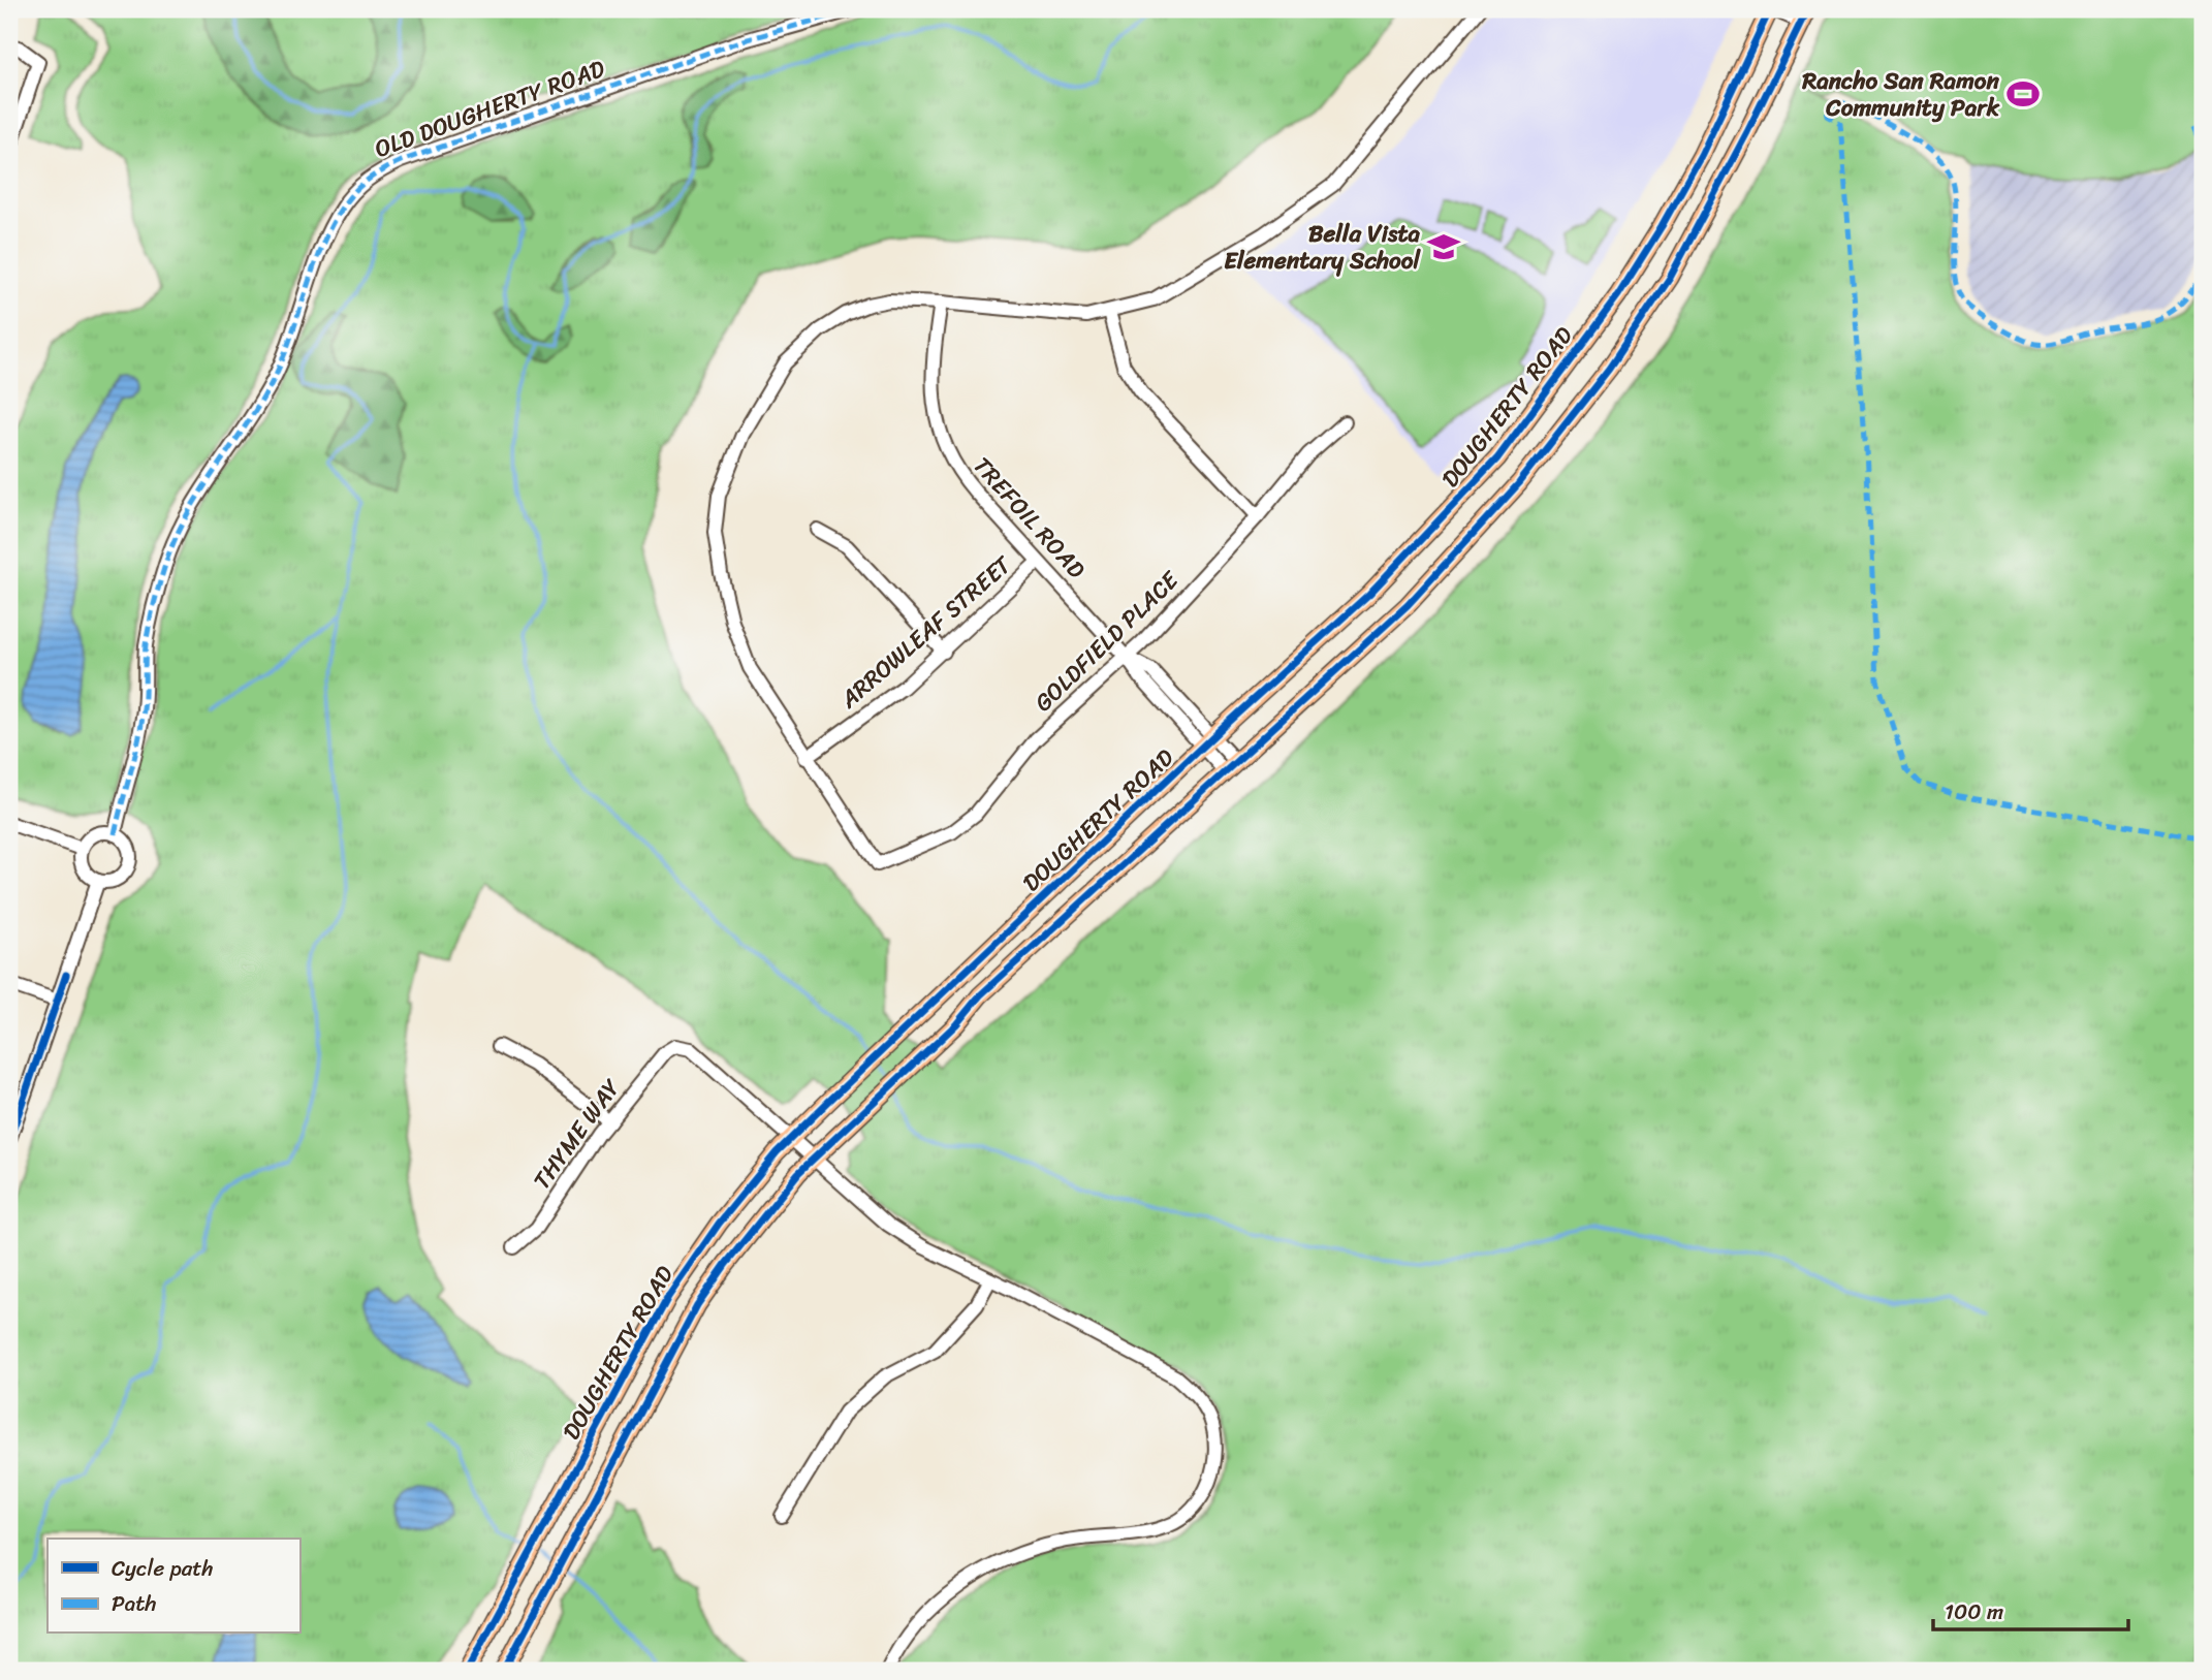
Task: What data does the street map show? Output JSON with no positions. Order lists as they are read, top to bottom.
{
  "streets": {
    "main road": ["DOUGHERTY ROAD"],
    "street": [
      "OLD DOUGHERTY ROAD",
      "TREFOIL ROAD",
      "ARROWLEAF STREET",
      "GOLDFIELD PLACE",
      "THYME WAY"
    ]
  },
  "crossings": [
    ["DOUGHERTY ROAD", "TREFOIL ROAD"],
    ["DOUGHERTY ROAD", "THYME WAY"],
    ["TREFOIL ROAD", "ARROWLEAF STREET"],
    ["TREFOIL ROAD", "GOLDFIELD PLACE"],
    ["ARROWLEAF STREET", "GOLDFIELD PLACE"]
  ],
  "places": {
    "sports": ["Rancho San Ramon Community Park"],
    "school or university": ["Bella Vista Elementary School"]
  },
  "legend": ["Cycle path", "Path"],
  "scale_bar": "100 m"
}
